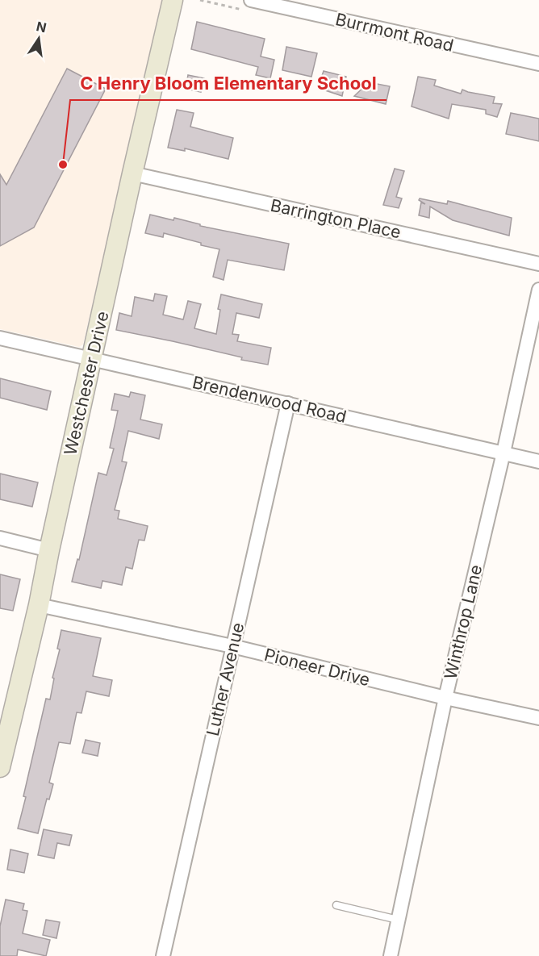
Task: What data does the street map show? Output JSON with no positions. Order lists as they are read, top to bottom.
{
  "streets": {
    "street": [
      "Burrmont Road",
      "Barrington Place",
      "Westchester Drive",
      "Brendenwood Road",
      "Winthrop Lane",
      "Pioneer Drive",
      "Luther Avenue"
    ]
  },
  "crossings": [
    ["Barrington Place", "Westchester Drive"],
    ["Westchester Drive", "Brendenwood Road"],
    ["Westchester Drive", "Pioneer Drive"],
    ["Brendenwood Road", "Winthrop Lane"],
    ["Brendenwood Road", "Luther Avenue"],
    ["Winthrop Lane", "Pioneer Drive"],
    ["Pioneer Drive", "Luther Avenue"]
  ],
  "places": ["C Henry Bloom Elementary School"],
  "north": "top"
}
